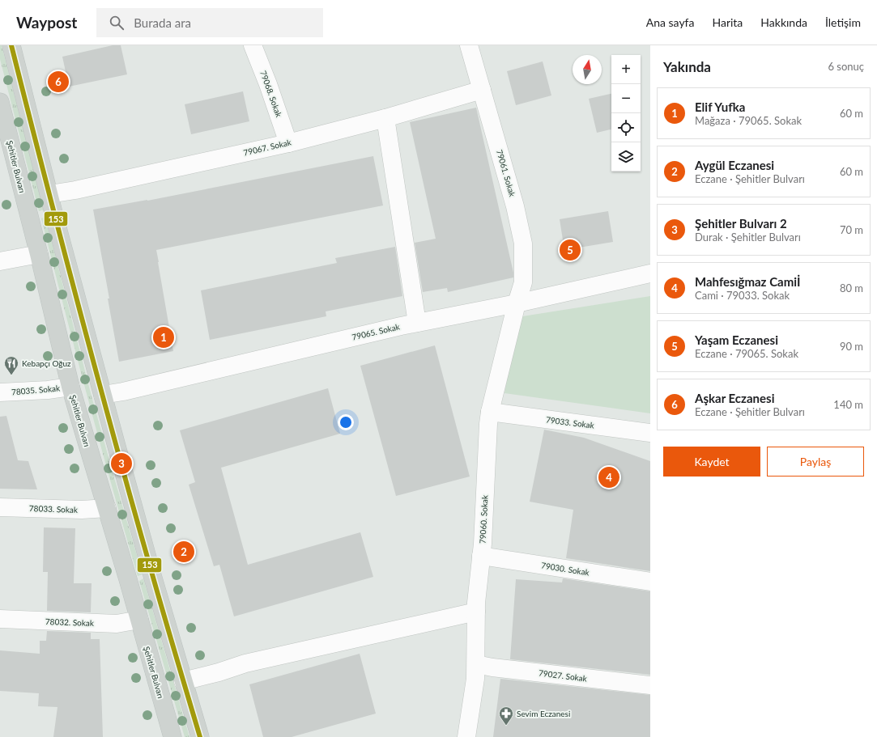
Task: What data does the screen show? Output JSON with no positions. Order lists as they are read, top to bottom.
{
  "streets": {
    "main road": ["Şehitler Bulvarı"],
    "street": [
      "79068. Sokak",
      "79067. Sokak",
      "79061. Sokak",
      "79065. Sokak",
      "78035. Sokak",
      "79033. Sokak",
      "78033. Sokak",
      "79060. Sokak",
      "79030. Sokak",
      "78032. Sokak",
      "79027. Sokak"
    ]
  },
  "crossings": [
    ["79068. Sokak", "79067. Sokak"],
    ["79067. Sokak", "79061. Sokak"],
    ["Şehitler Bulvarı", "78035. Sokak"],
    ["Şehitler Bulvarı", "78033. Sokak"],
    ["Şehitler Bulvarı", "78032. Sokak"],
    ["79061. Sokak", "79065. Sokak"],
    ["79061. Sokak", "79060. Sokak"],
    ["79065. Sokak", "79060. Sokak"],
    ["79033. Sokak", "79060. Sokak"],
    ["79060. Sokak", "79030. Sokak"],
    ["79060. Sokak", "79027. Sokak"]
  ],
  "places": {
    "restaurant": ["Kebapçı Oğuz"],
    "pharmacy": ["Sevim Eczanesi"]
  },
  "lines": ["transit line 153"],
  "north": "top",
  "page": {
    "header": "Waypost",
    "search": "Burada ara",
    "nav": [
      "Ana sayfa",
      "Harita",
      "Hakkında",
      "İletişim"
    ],
    "heading": ["Yakında", "6 sonuç"],
    "map_buttons": ["+", "−"],
    "pins": [
      "6",
      "5",
      "1",
      "3",
      "4",
      "2"
    ],
    "list": [
      {
        "mark": "1",
        "name": "Elif Yufka",
        "note": "Mağaza · 79065. Sokak",
        "value": "60 m"
      },
      {
        "mark": "2",
        "name": "Aygül Eczanesi",
        "note": "Eczane · Şehitler Bulvarı",
        "value": "60 m"
      },
      {
        "mark": "3",
        "name": "Şehitler Bulvarı 2",
        "note": "Durak · Şehitler Bulvarı",
        "value": "70 m"
      },
      {
        "mark": "4",
        "name": "Mahfesığmaz Camiİ",
        "note": "Cami · 79033. Sokak",
        "value": "80 m"
      },
      {
        "mark": "5",
        "name": "Yaşam Eczanesi",
        "note": "Eczane · 79065. Sokak",
        "value": "90 m"
      },
      {
        "mark": "6",
        "name": "Aşkar Eczanesi",
        "note": "Eczane · Şehitler Bulvarı",
        "value": "140 m"
      }
    ],
    "buttons": ["Kaydet", "Paylaş"]
  }
}
